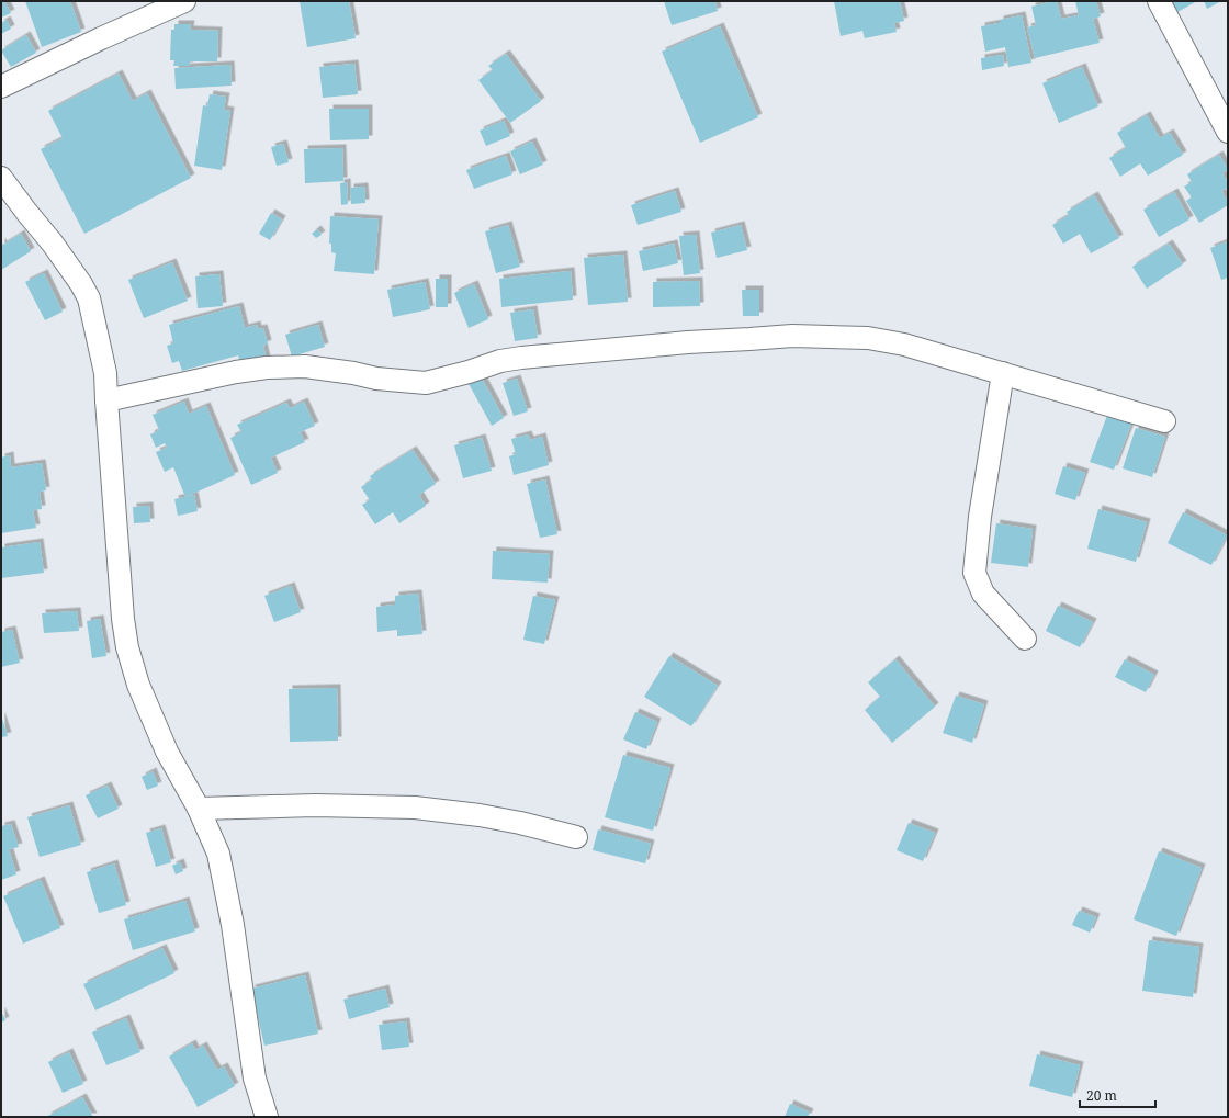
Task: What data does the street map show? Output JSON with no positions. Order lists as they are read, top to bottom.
{
  "scale_bar": "20 m"
}
